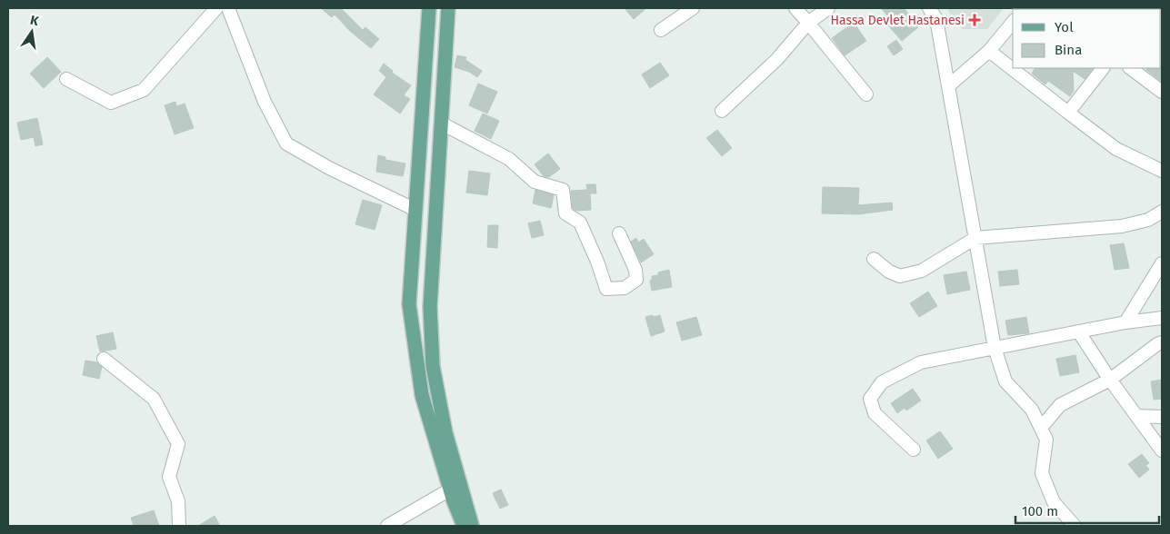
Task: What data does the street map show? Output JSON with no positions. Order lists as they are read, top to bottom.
{
  "places": {
    "health": ["Hassa Devlet Hastanesi"]
  },
  "legend": ["Yol", "Bina"],
  "scale_bar": "100 m",
  "north": "top"
}
